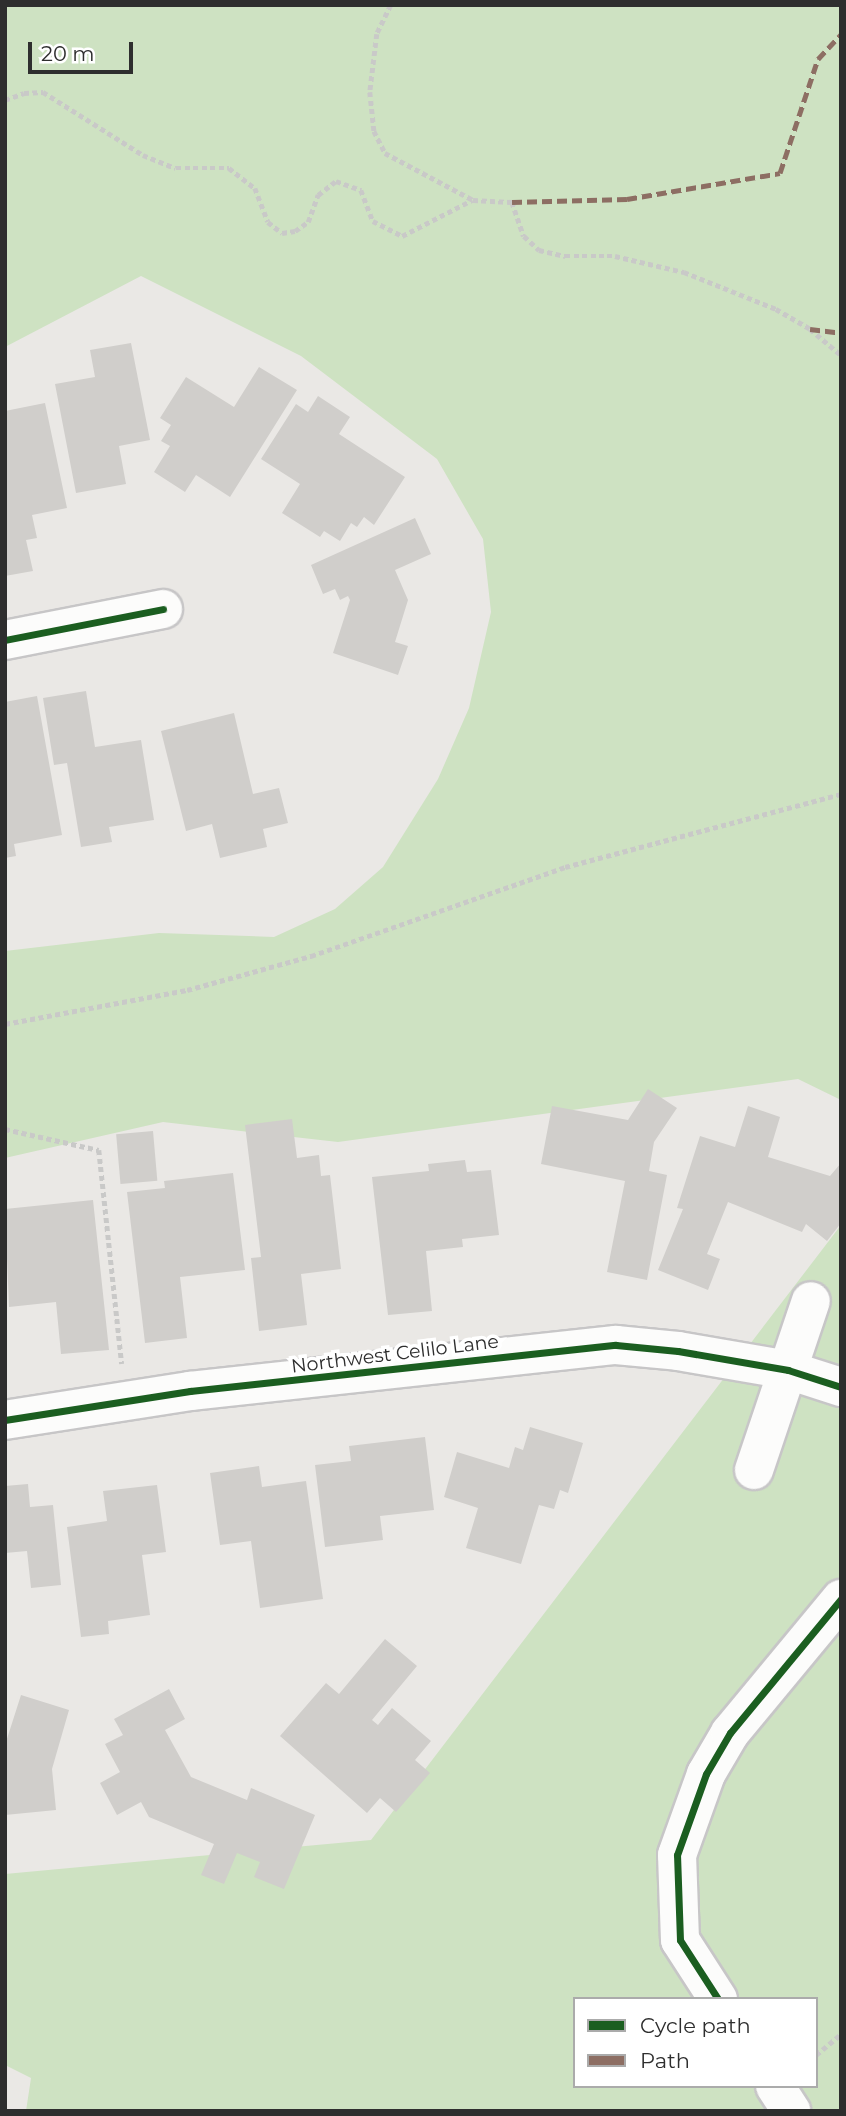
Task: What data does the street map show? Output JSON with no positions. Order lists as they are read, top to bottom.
{
  "streets": {
    "street": ["Northwest Celilo Lane"]
  },
  "legend": ["Cycle path", "Path"],
  "scale_bar": "20 m"
}
